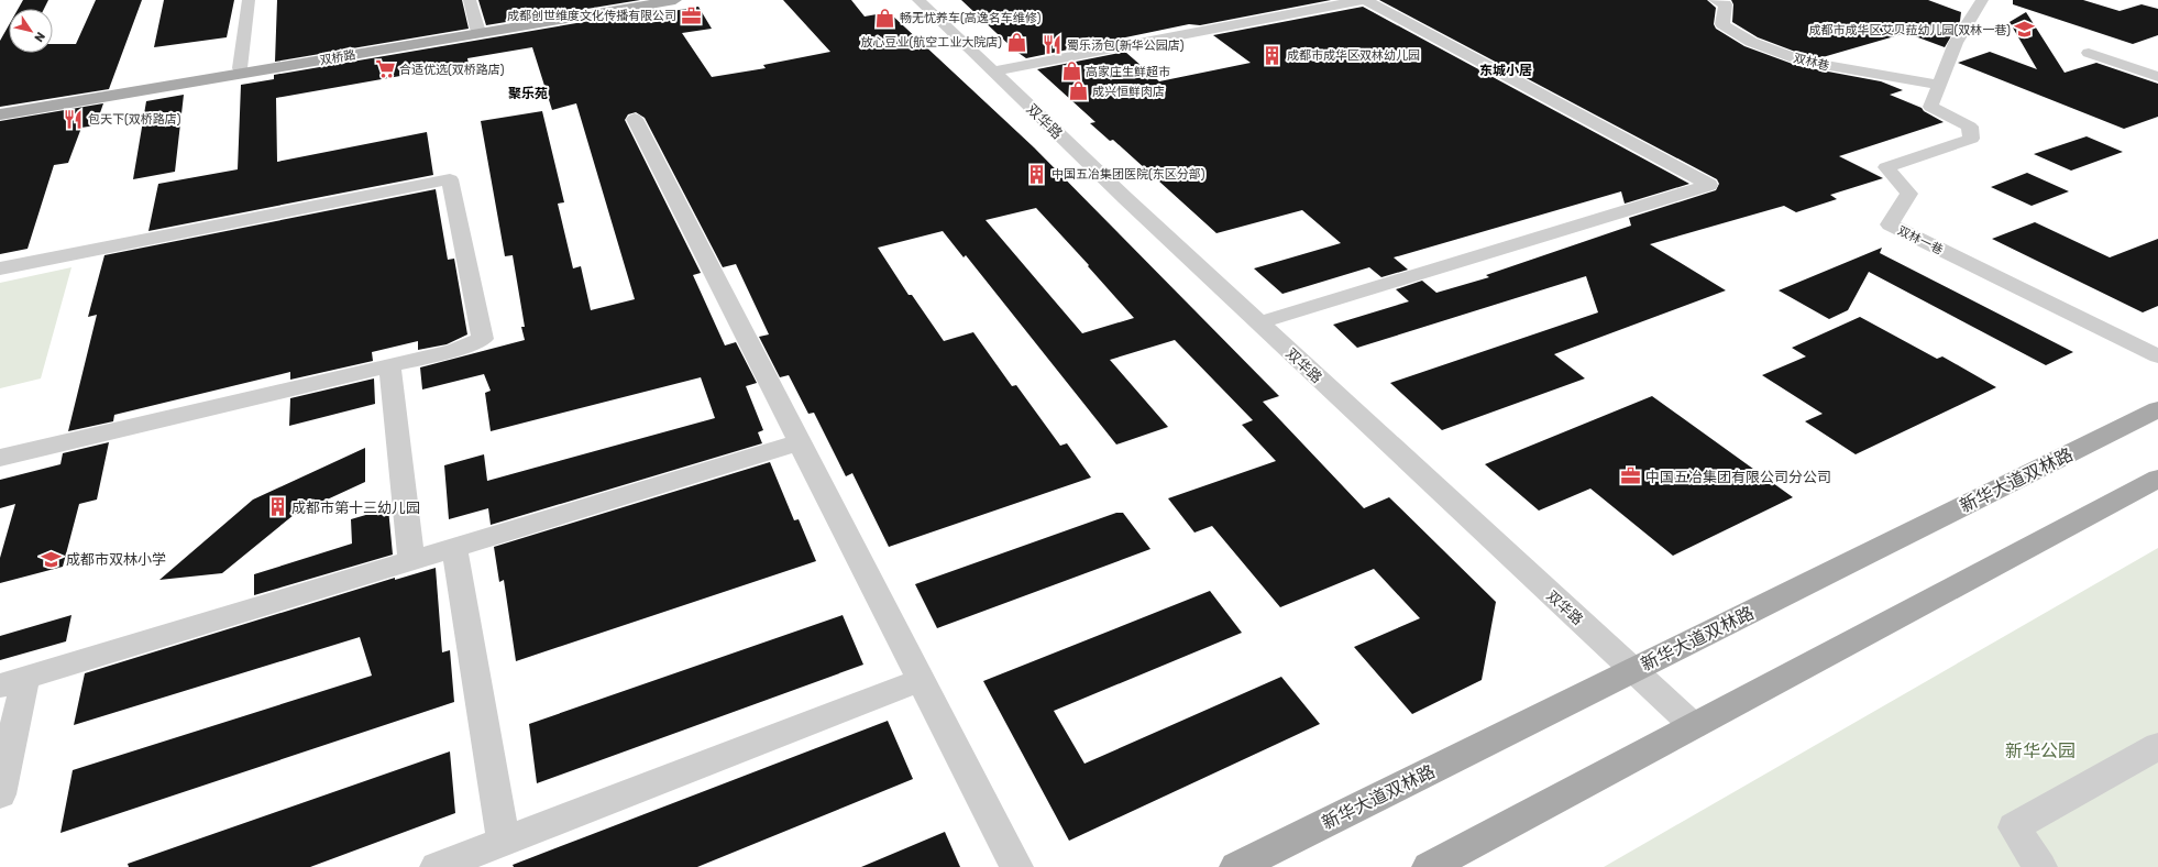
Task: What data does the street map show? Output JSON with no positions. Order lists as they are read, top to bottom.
{
  "streets": {
    "main road": ["双桥路", "新华大道双林路"],
    "street": ["双林巷", "双华路", "双林一巷"]
  },
  "crossings": [
    ["双林巷", "双林一巷"],
    ["双华路", "新华大道双林路"]
  ],
  "districts": ["东城小居", "聚乐苑"],
  "parks": ["新华公园"],
  "places": {
    "office": ["成都创世维度文化传播有限公司", "中国五冶集团有限公司分公司"],
    "shop": [
      "畅无忧养车(高逸名车维修)",
      "放心豆业(航空工业大院店)",
      "高家庄生鲜超市",
      "成兴恒鲜肉店"
    ],
    "school or university": ["成都市成华区艾贝菈幼儿园(双林一巷)", "成都市双林小学"],
    "restaurant": ["蜀乐汤包(新华公园店)", "包天下(双桥路店)"],
    "building": ["成都市成华区双林幼儿园", "中国五冶集团医院(东区分部)", "成都市第十三幼儿园"],
    "supermarket": ["合适优选(双桥路店)"]
  },
  "north": "bottom right"
}
